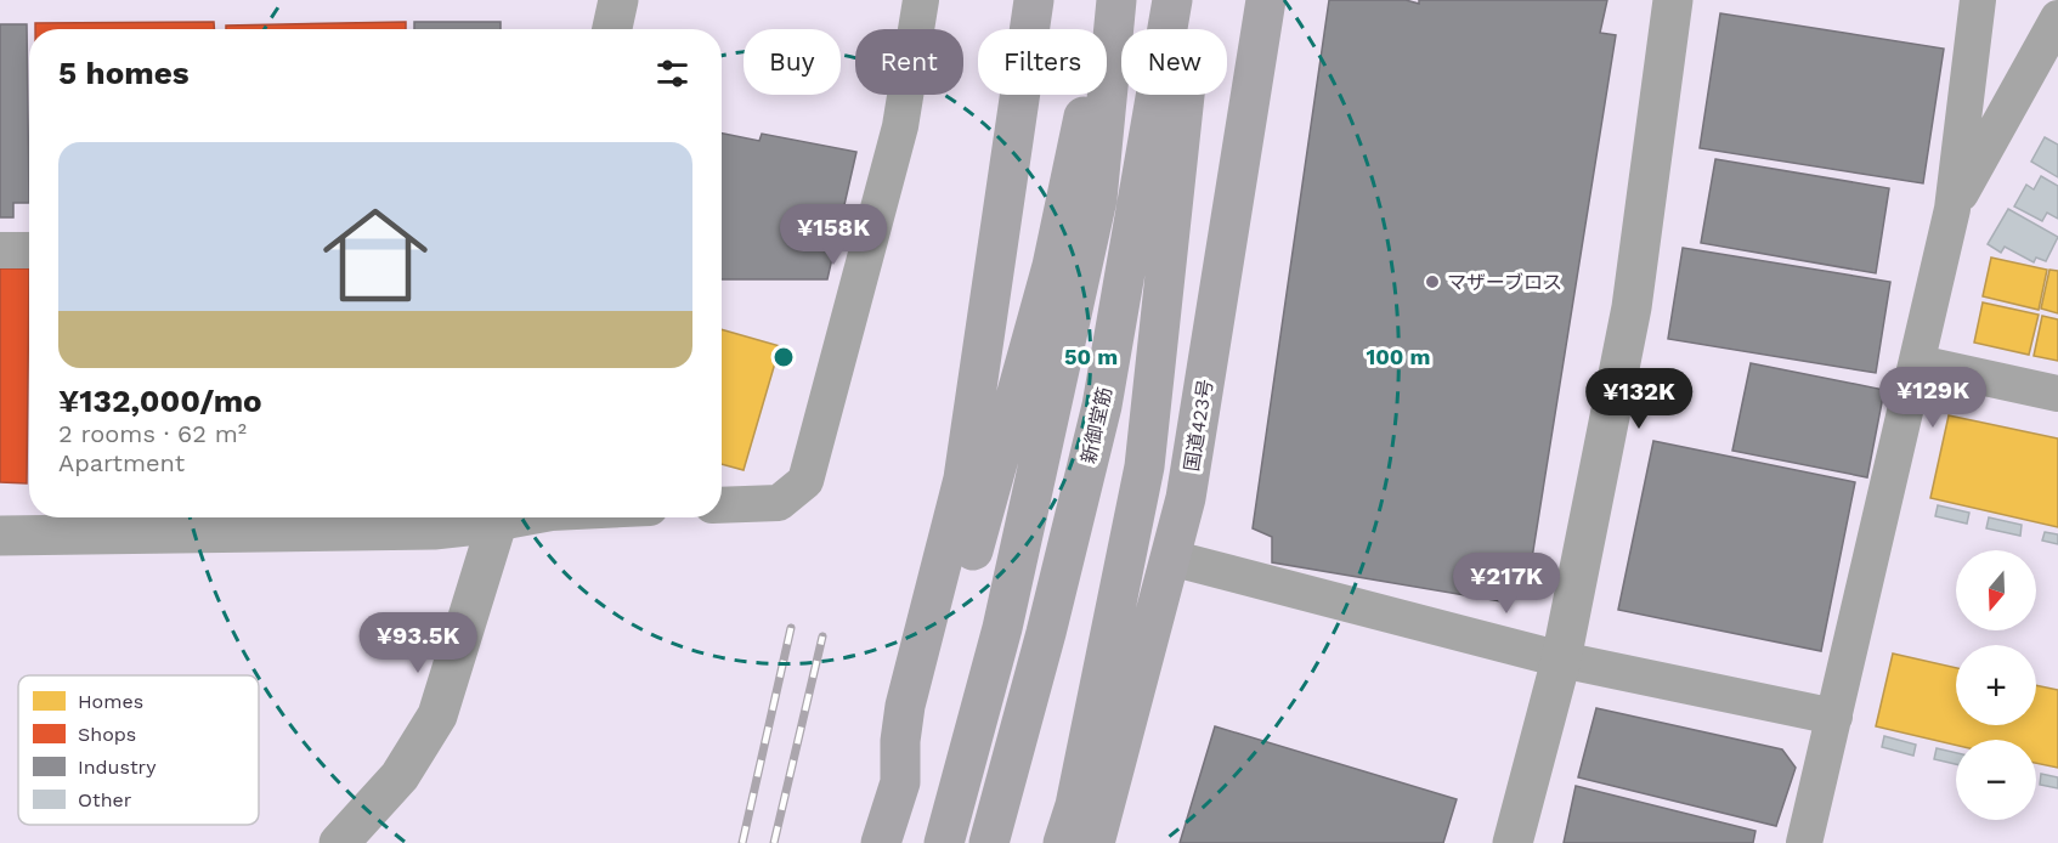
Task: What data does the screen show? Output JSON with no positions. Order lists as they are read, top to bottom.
{
  "streets": {
    "highway": ["新御堂筋", "国道423号"]
  },
  "places": ["マザーブロス"],
  "legend": [
    "Homes",
    "Shops",
    "Industry",
    "Other"
  ],
  "north": "bottom",
  "page": {
    "chip": [
      "Buy",
      "Rent",
      "Filters",
      "New"
    ],
    "heading": "5 homes",
    "list": [
      {
        "name": "¥132,000/mo",
        "note": "2 rooms · 62 m² · Apartment"
      }
    ],
    "price": [
      "¥158K",
      "¥129K",
      "¥132K",
      "¥217K",
      "¥93.5K"
    ],
    "map_buttons": ["+", "−"]
  },
  "rings": ["50 m", "100 m"]
}
